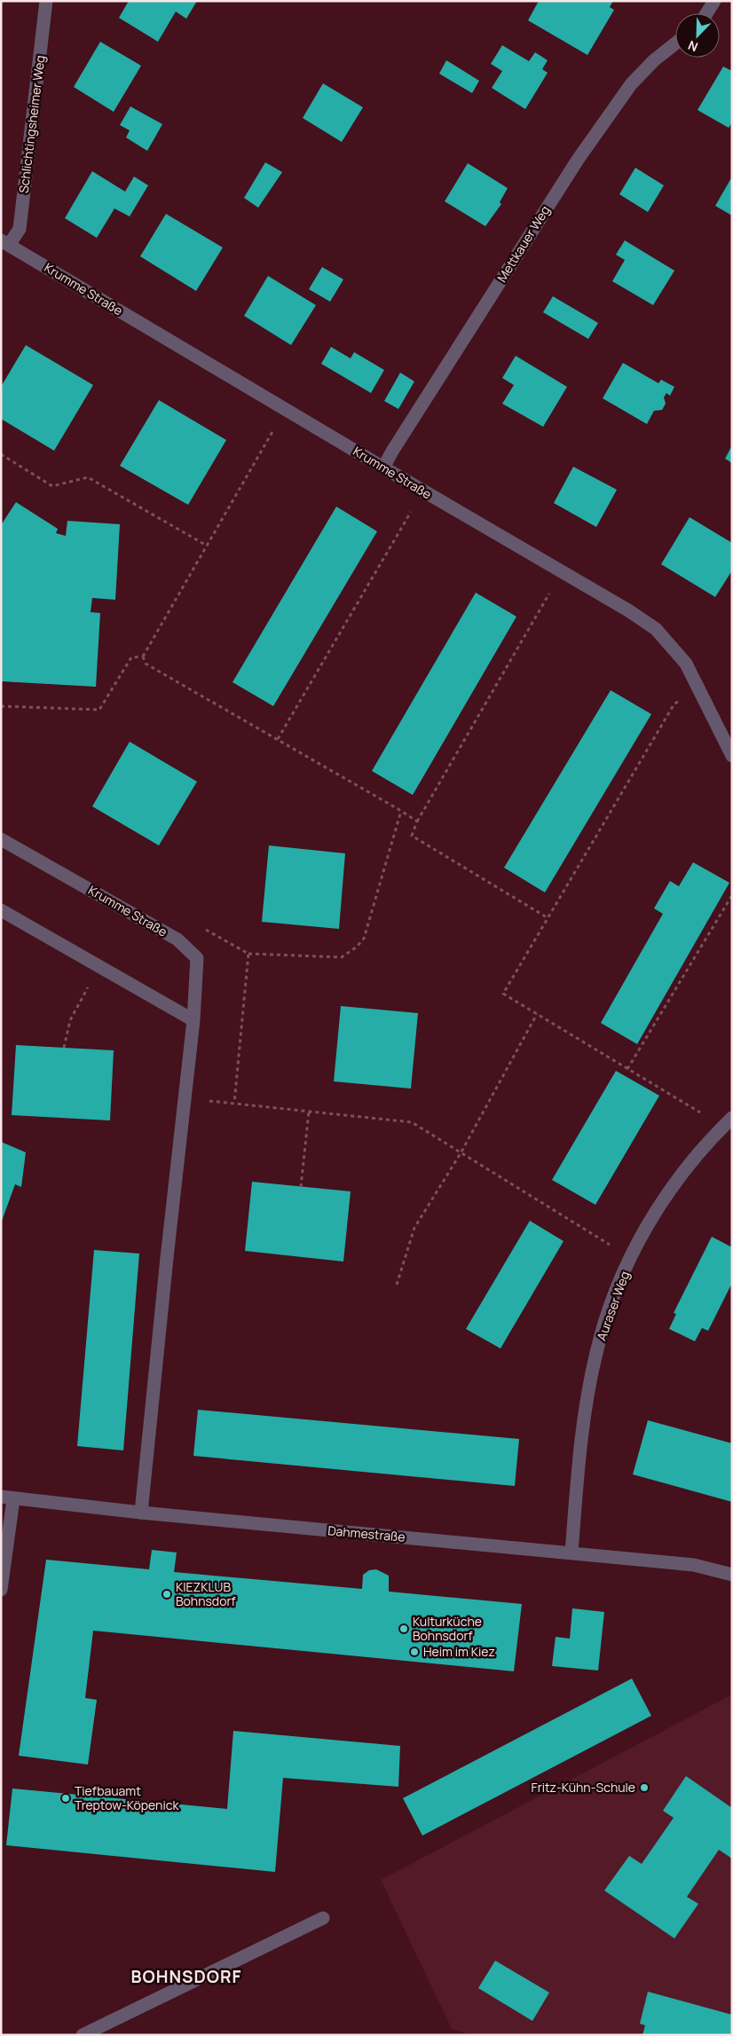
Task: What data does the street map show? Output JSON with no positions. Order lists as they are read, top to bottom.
{
  "streets": {
    "street": [
      "Schlichtingsheimer Weg",
      "Mettkauer Weg",
      "Krumme Straße",
      "Auraser Weg",
      "Dahmestraße"
    ]
  },
  "crossings": [
    ["Schlichtingsheimer Weg", "Krumme Straße"],
    ["Mettkauer Weg", "Krumme Straße"],
    ["Krumme Straße", "Dahmestraße"],
    ["Auraser Weg", "Dahmestraße"]
  ],
  "districts": ["BOHNSDORF"],
  "places": [
    "KIEZKLUB Bohnsdorf",
    "Kulturküche Bohnsdorf",
    "Heim im Kiez",
    "Fritz-Kühn-Schule",
    "Tiefbauamt Treptow-Köpenick"
  ],
  "north": "bottom left"
}
